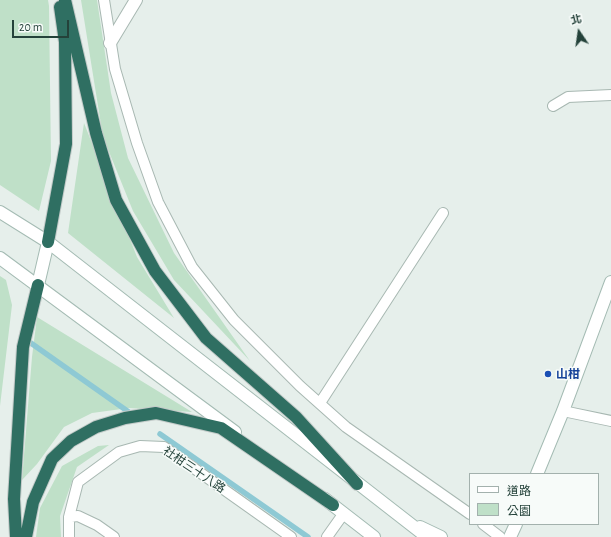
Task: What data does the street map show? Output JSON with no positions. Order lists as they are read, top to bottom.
{
  "streets": {
    "lane": ["社柑三十八路"]
  },
  "places": ["山柑"],
  "legend": ["道路", "公園"],
  "scale_bar": "20 m",
  "north": "top"
}
